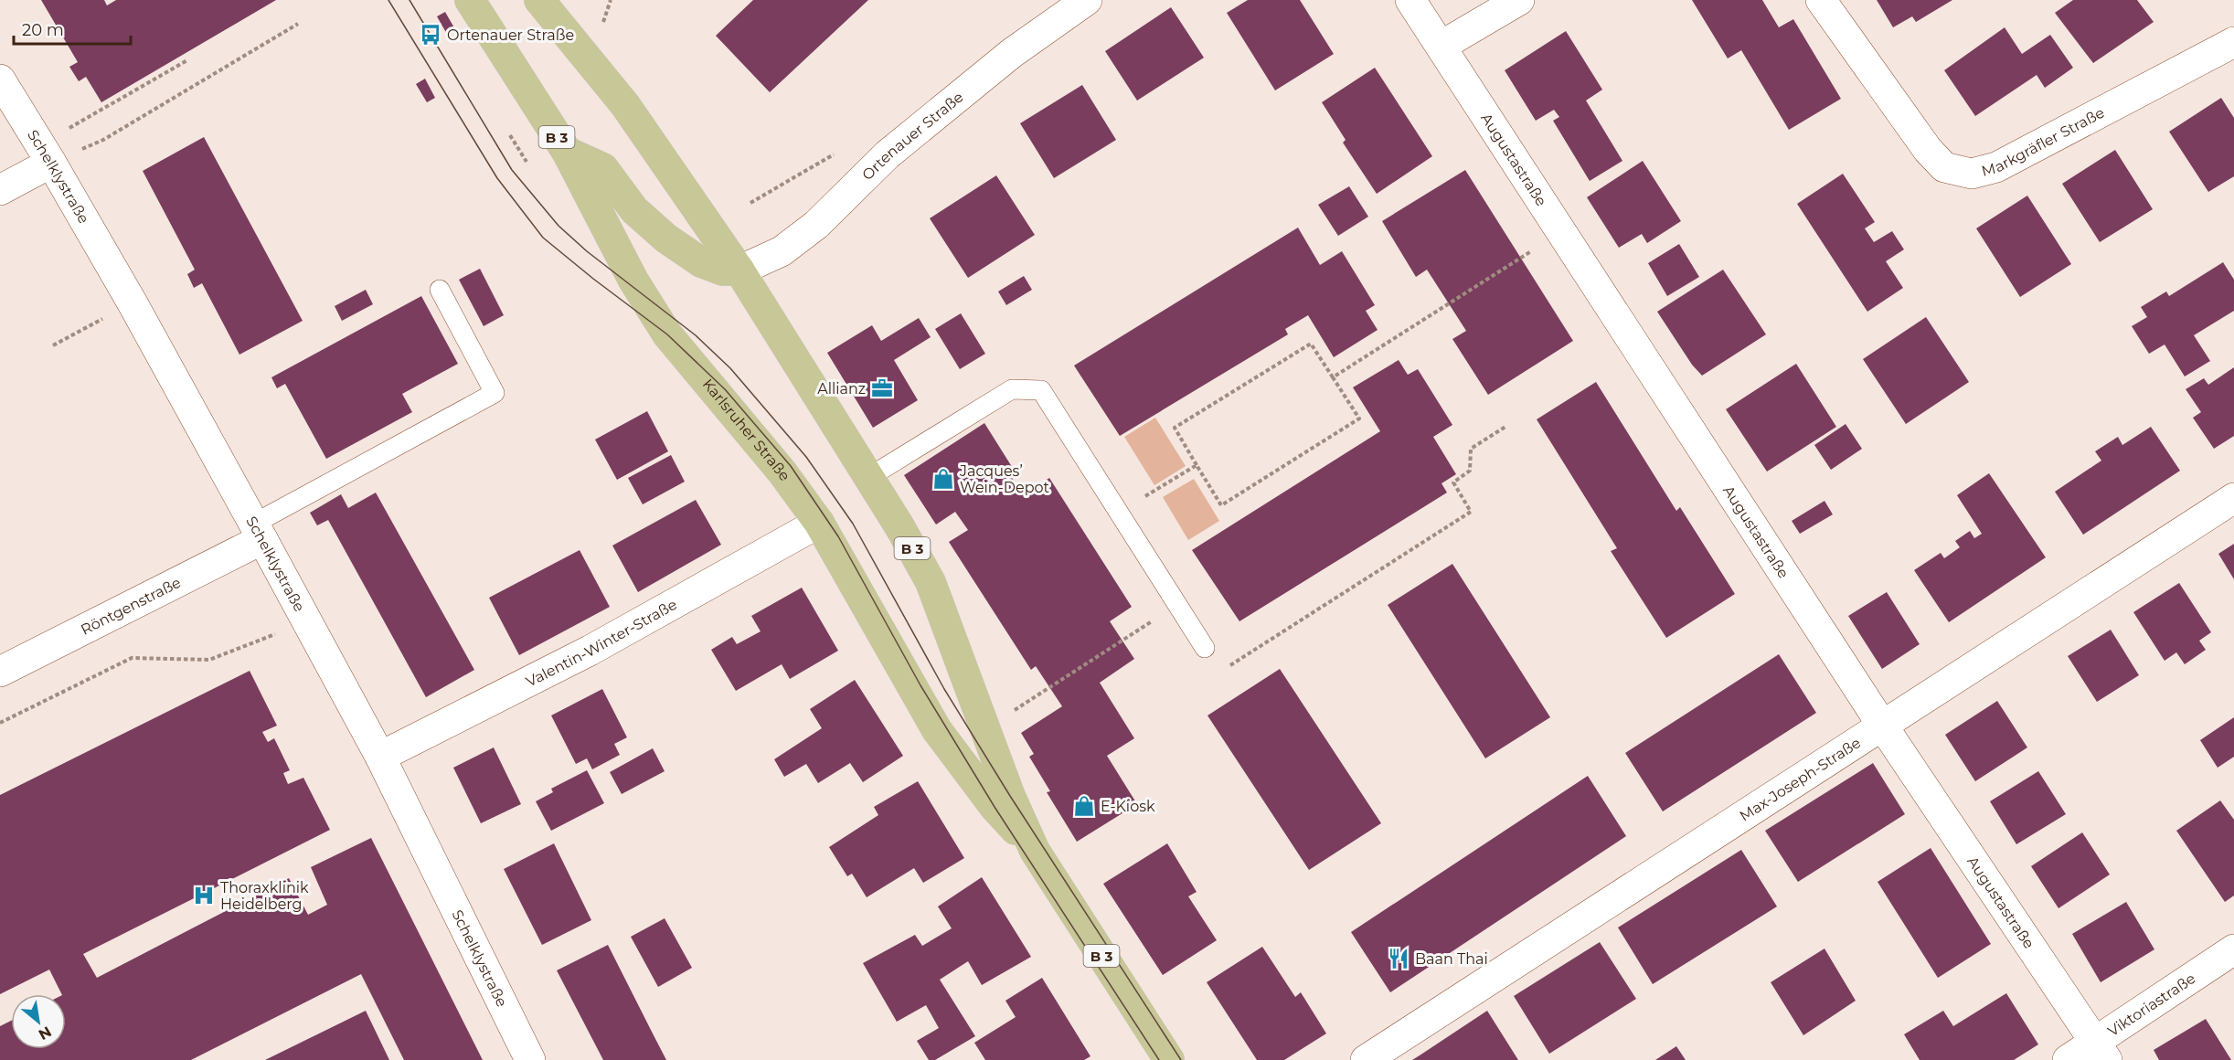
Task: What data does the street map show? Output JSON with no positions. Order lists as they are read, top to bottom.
{
  "streets": {
    "main road": ["B 3", "Karlsruher Straße"],
    "street": [
      "Ortenauer Straße",
      "Markgräfler Straße",
      "Augustastraße",
      "Schelklystraße",
      "Röntgenstraße",
      "Valentin-Winter-Straße",
      "Max-Joseph-Straße",
      "Viktoriastraße"
    ]
  },
  "crossings": [
    ["Ortenauer Straße", "B 3"],
    ["Ortenauer Straße", "Karlsruher Straße"],
    ["B 3", "Karlsruher Straße"],
    ["Augustastraße", "Max-Joseph-Straße"],
    ["Augustastraße", "Viktoriastraße"],
    ["Schelklystraße", "Röntgenstraße"],
    ["Schelklystraße", "Valentin-Winter-Straße"],
    ["Karlsruher Straße", "Valentin-Winter-Straße"]
  ],
  "places": {
    "bus stop": ["Ortenauer Straße"],
    "office": ["Allianz"],
    "shop": ["Jacques’ Wein-Depot", "E-Kiosk"],
    "hospital": ["Thoraxklinik Heidelberg"],
    "restaurant": ["Baan Thai"]
  },
  "scale_bar": "20 m",
  "north": "bottom right"
}
